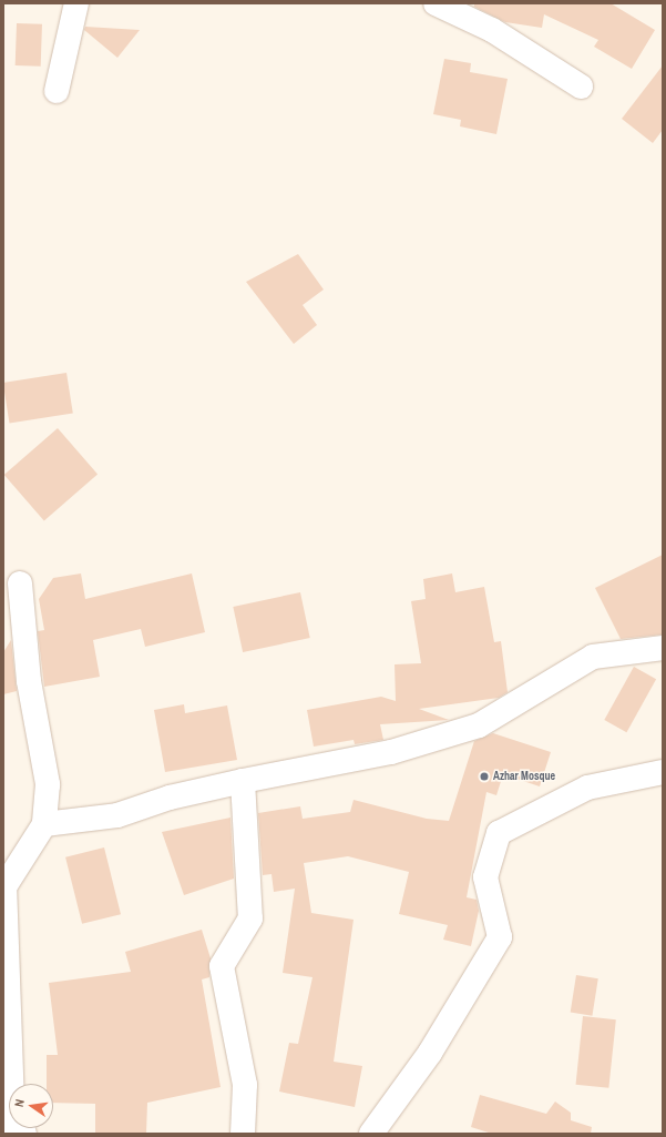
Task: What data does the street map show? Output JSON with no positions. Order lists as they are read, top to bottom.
{
  "places": ["Azhar Mosque"],
  "north": "left"
}
